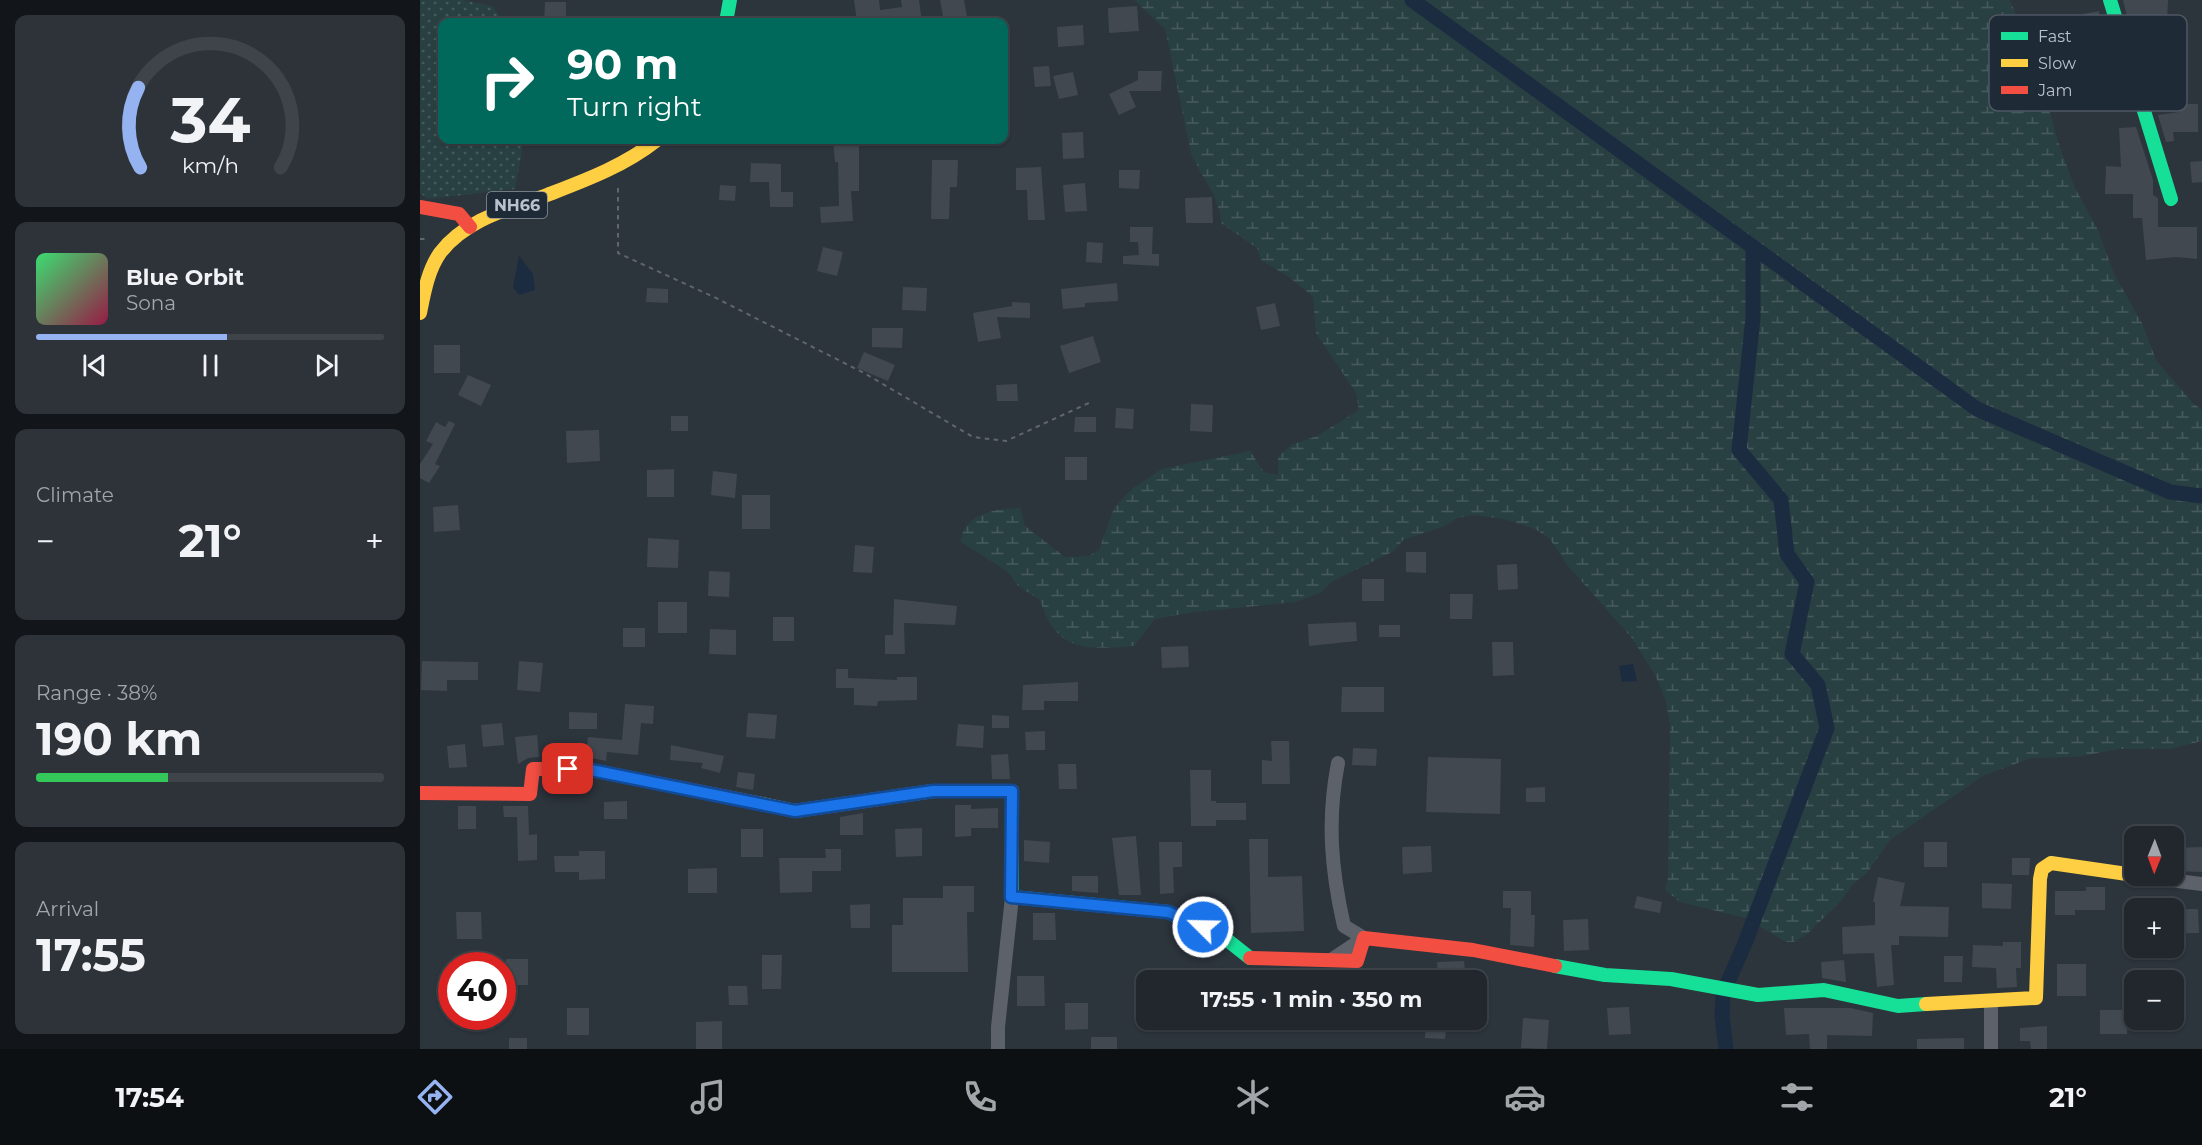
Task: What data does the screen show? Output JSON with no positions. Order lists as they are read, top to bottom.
{
  "streets": {
    "main road": ["NH66"]
  },
  "legend": ["Fast", "Slow", "Jam"],
  "north": "bottom",
  "page": {
    "turn": ["90 m", "Turn right"],
    "song": ["Blue Orbit", "Sona"],
    "tile": [
      "Climate",
      ["Range · 38%", "190 km"],
      ["Arrival", "17:55"]
    ],
    "heat": ["−", "21°", "+"],
    "map_buttons": ["+", "−"],
    "limit": "40",
    "trip": "17:55 · 1 min · 350 m",
    "tabs": ["17:54", "21°"],
    "gauge": ["34", "km/h"]
  }
}
